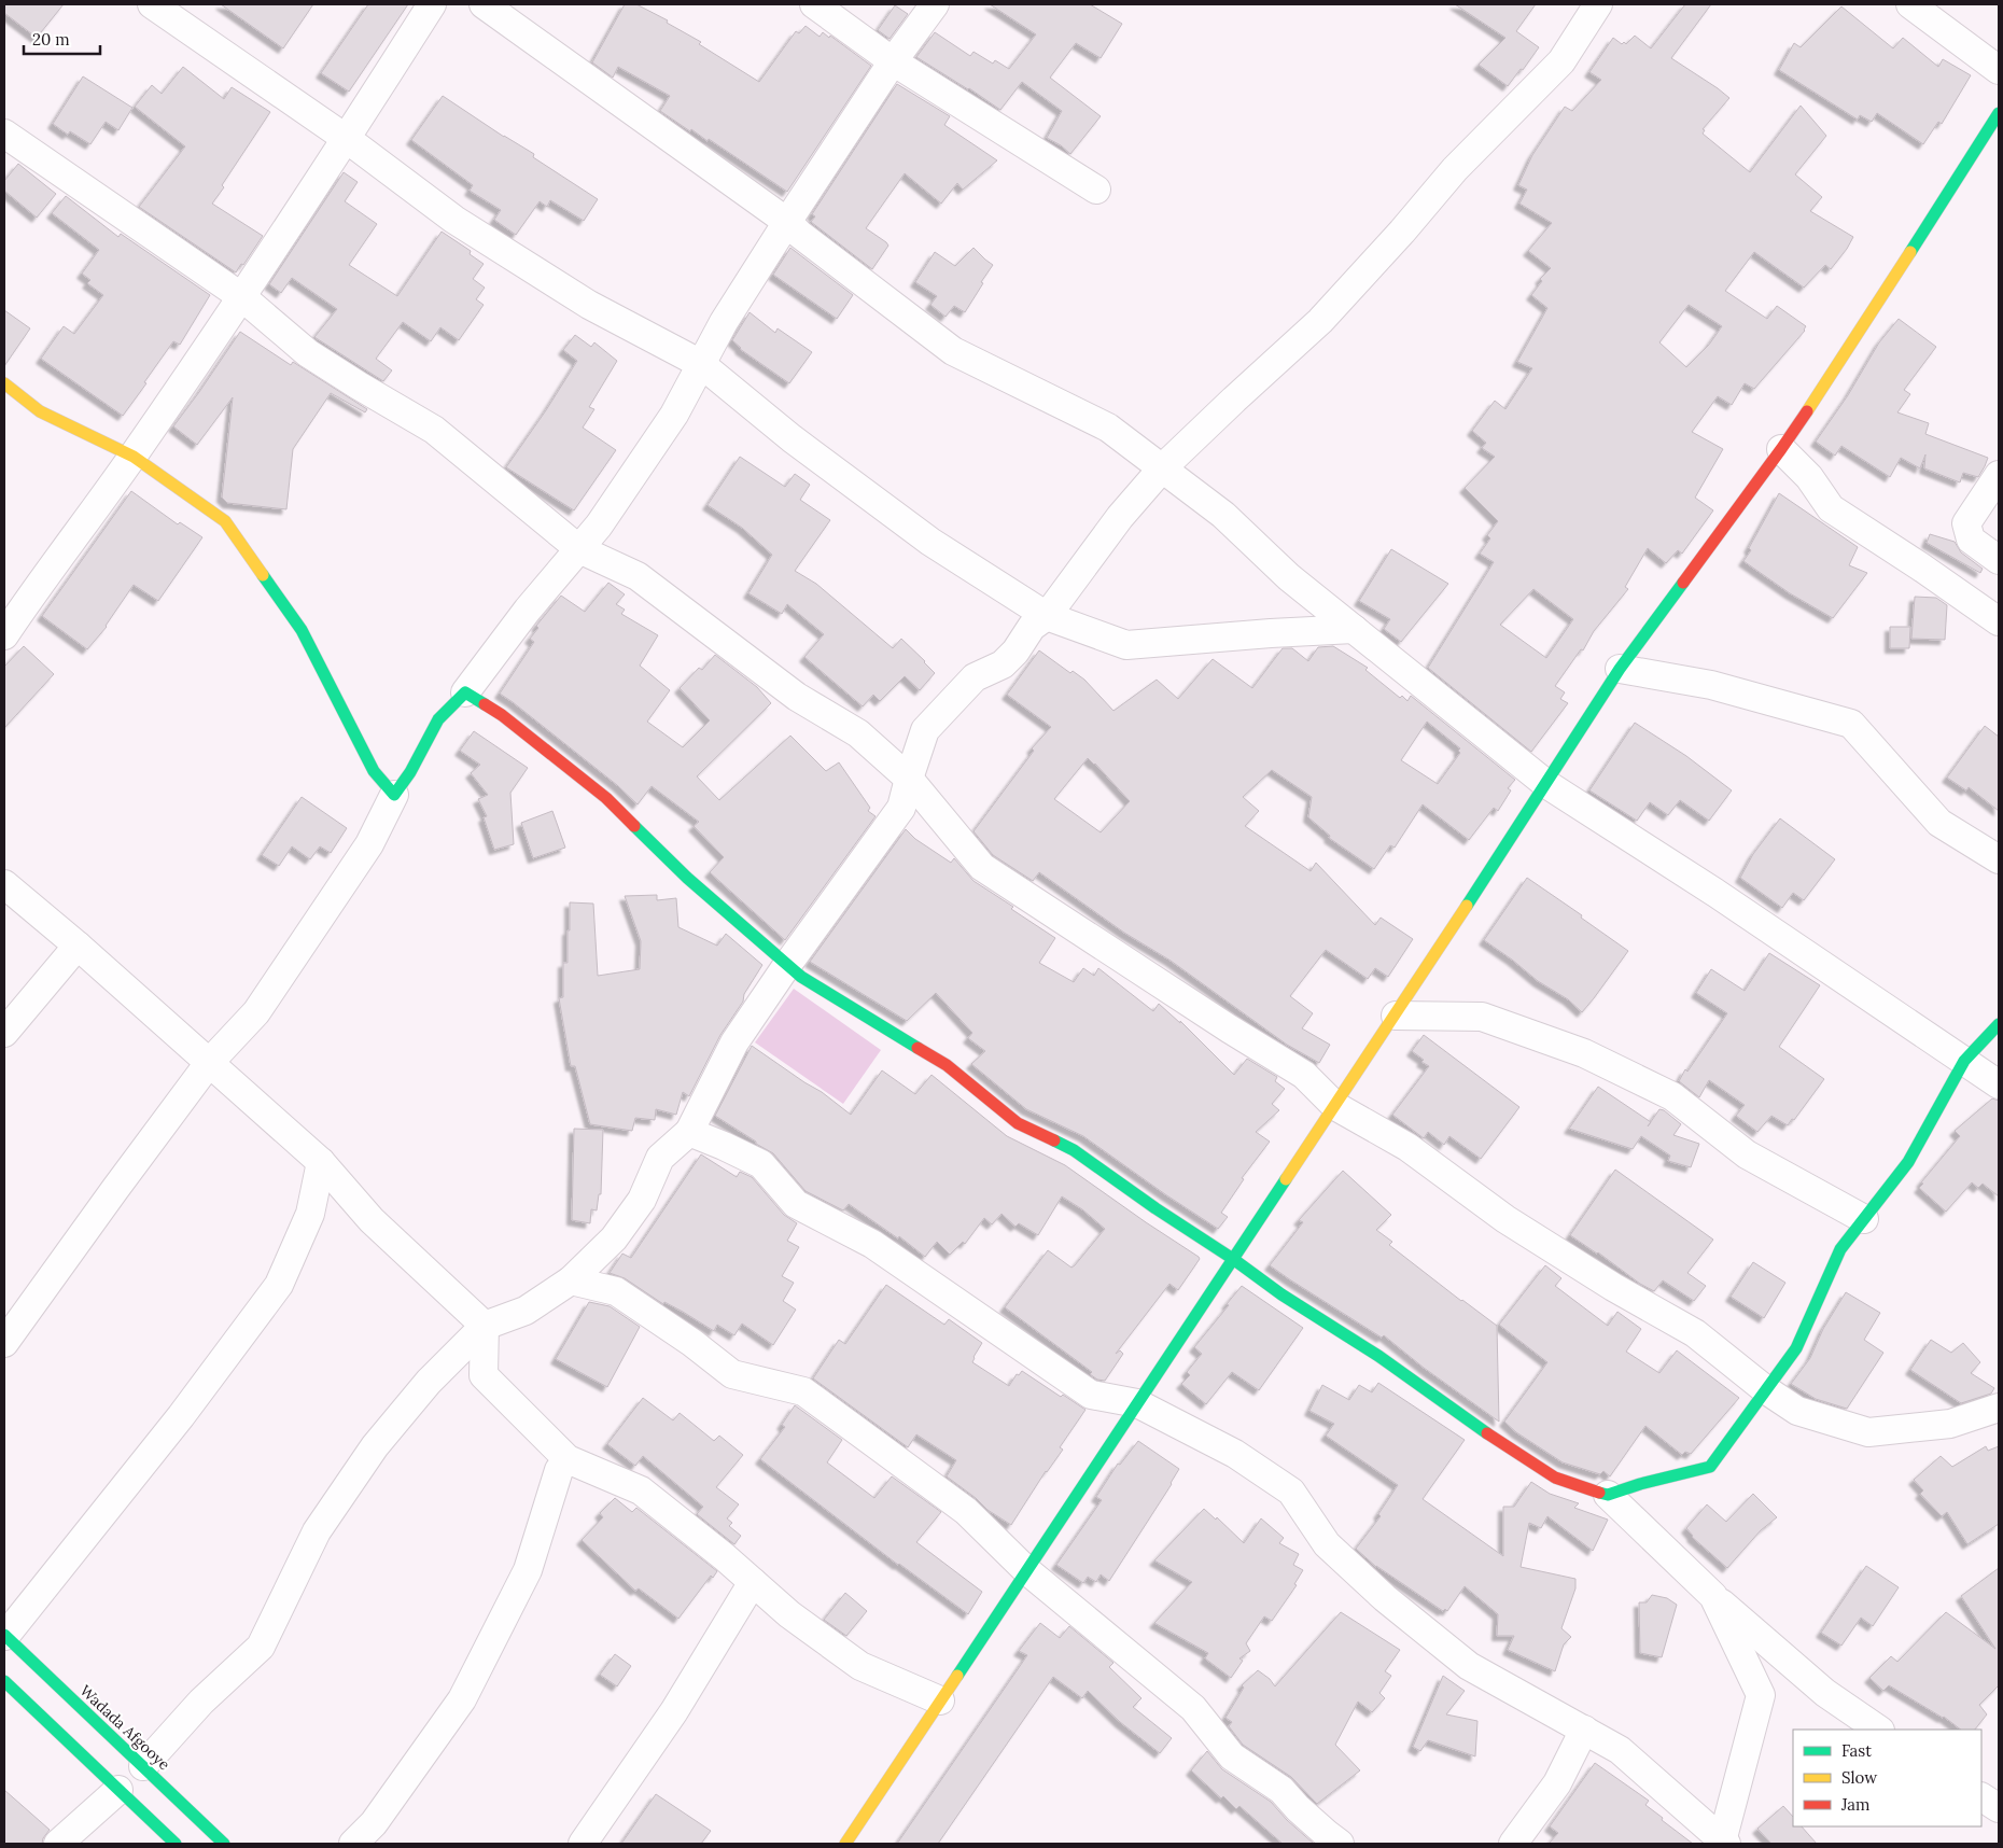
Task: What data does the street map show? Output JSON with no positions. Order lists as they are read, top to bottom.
{
  "streets": {
    "main road": ["Wadada Afgooye"]
  },
  "legend": ["Fast", "Slow", "Jam"],
  "scale_bar": "20 m"
}
